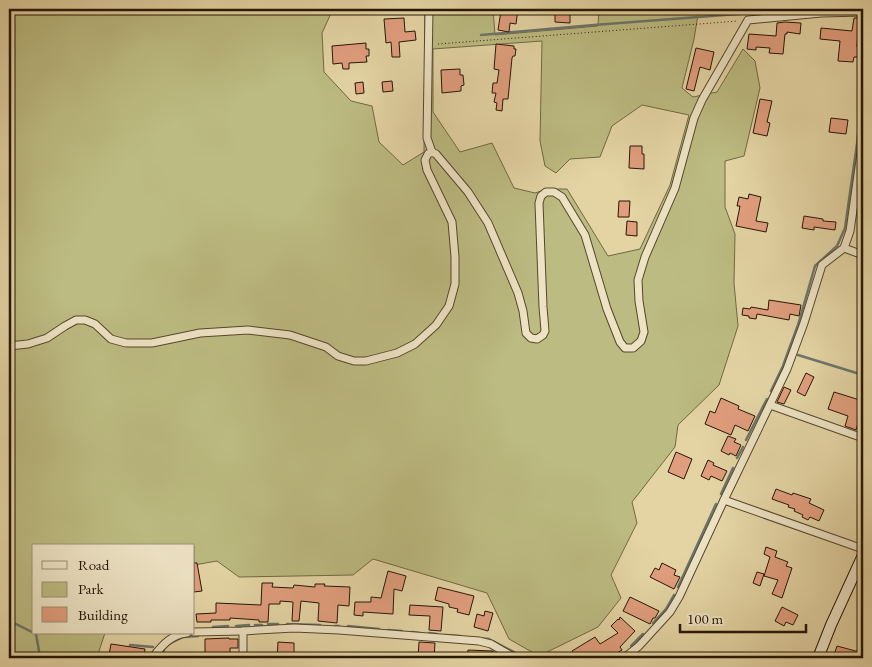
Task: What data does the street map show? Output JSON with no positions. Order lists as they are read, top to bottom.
{
  "legend": ["Road", "Park", "Building"],
  "scale_bar": "100 m"
}
